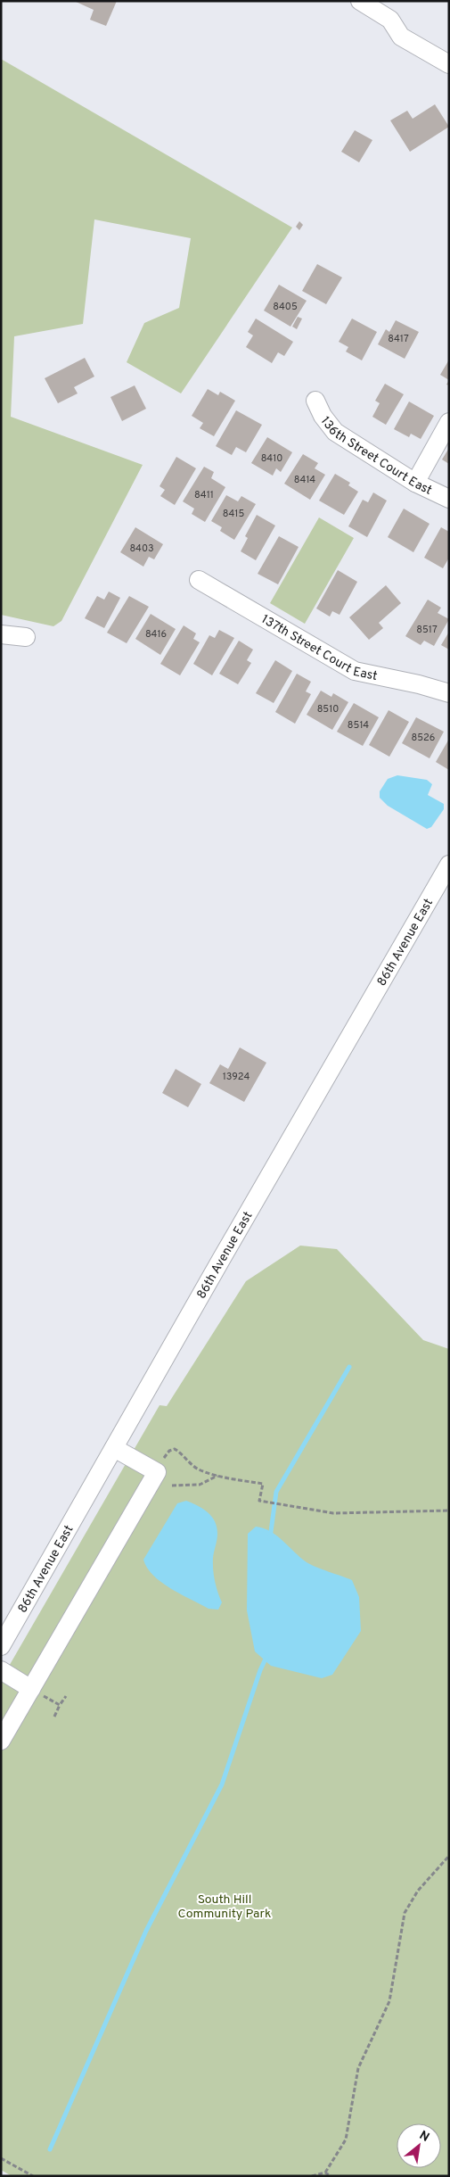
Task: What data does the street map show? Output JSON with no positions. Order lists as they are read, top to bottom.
{
  "streets": {
    "street": ["136th Street Court East", "137th Street Court East", "86th Avenue East"]
  },
  "parks": ["South Hill Community Park"],
  "house_numbers": [
    "8405",
    "8417",
    "8410",
    "8414",
    "8411",
    "8415",
    "8403",
    "8517",
    "8416",
    "8510",
    "8514",
    "8526",
    "13924"
  ],
  "north": "top right"
}
